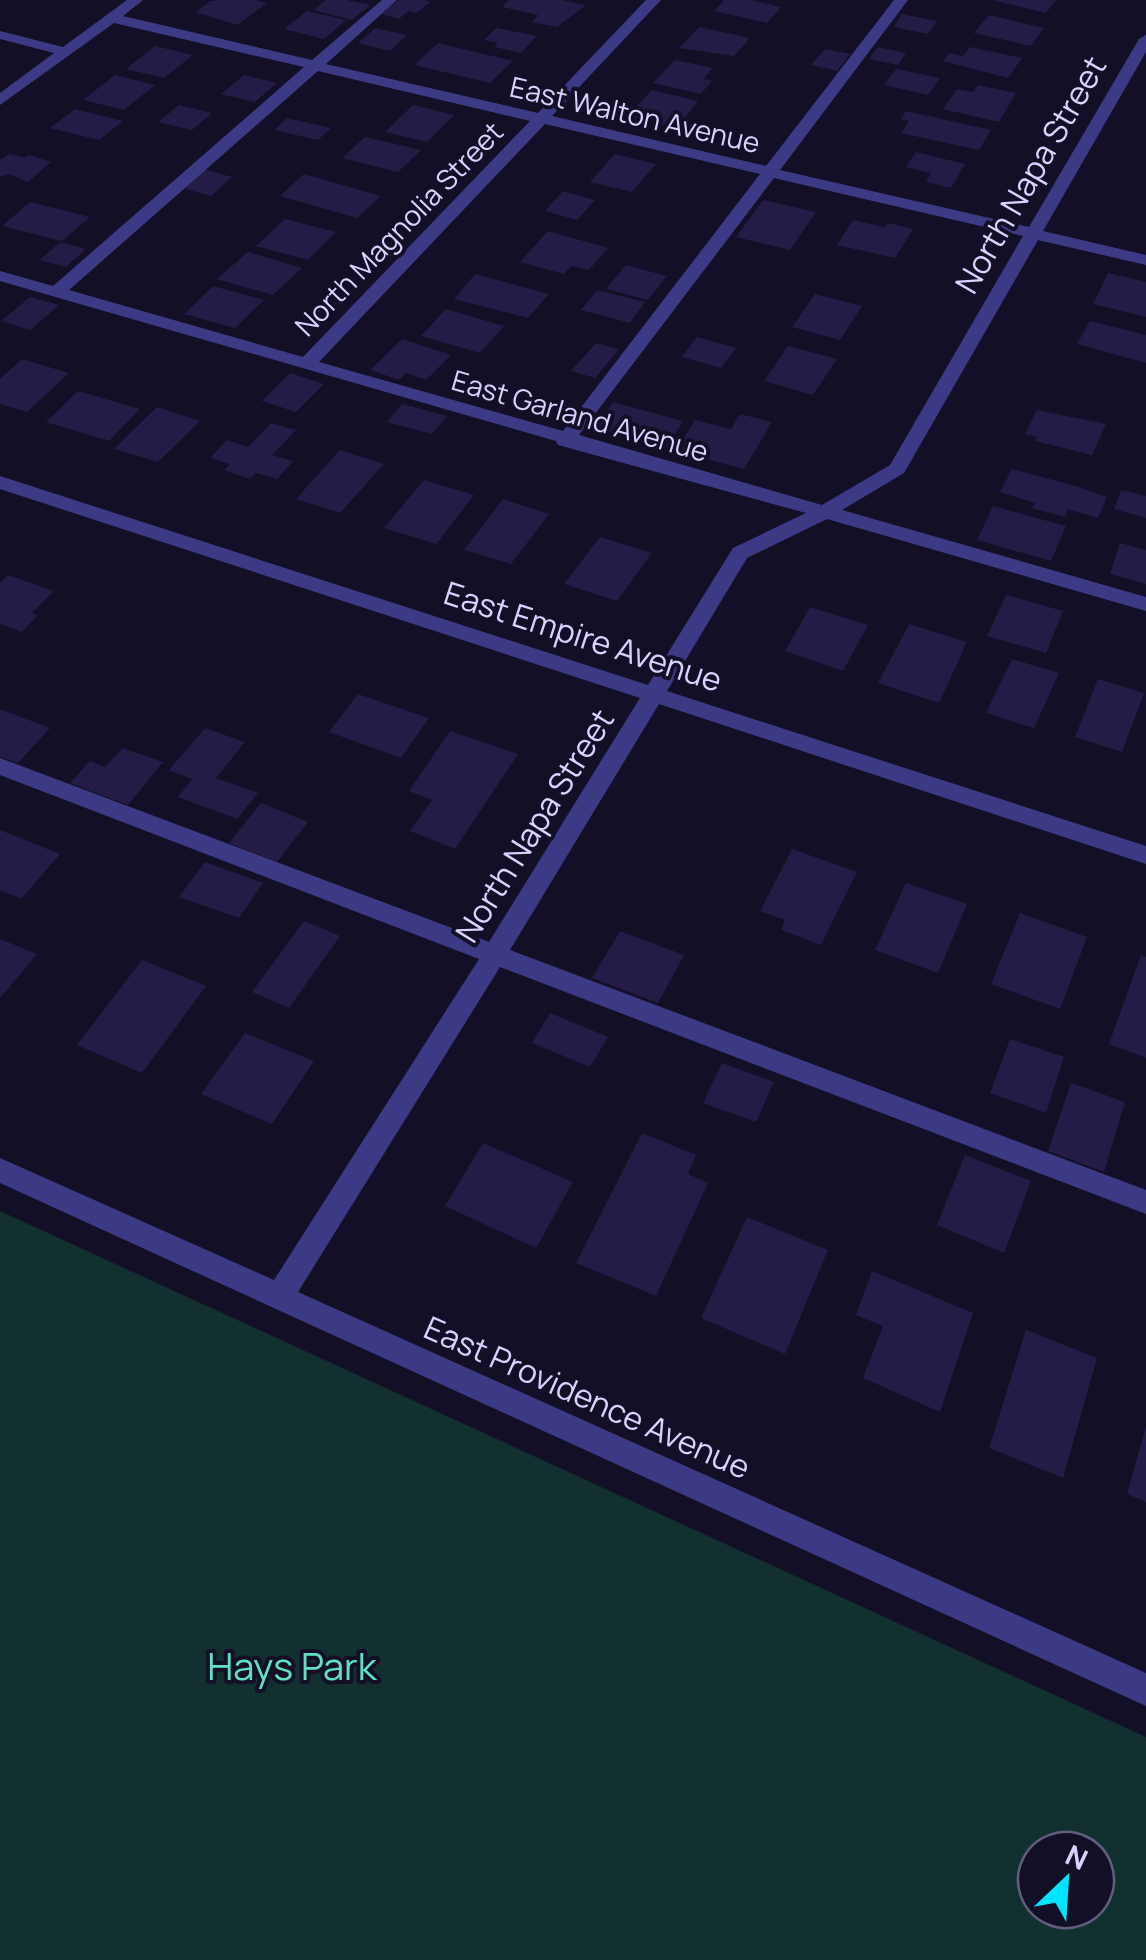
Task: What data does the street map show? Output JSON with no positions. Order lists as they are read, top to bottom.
{
  "streets": {
    "street": [
      "East Walton Avenue",
      "North Napa Street",
      "North Magnolia Street",
      "East Garland Avenue",
      "East Empire Avenue",
      "East Providence Avenue"
    ]
  },
  "crossings": [
    ["East Walton Avenue", "North Napa Street"],
    ["East Walton Avenue", "North Magnolia Street"],
    ["North Napa Street", "East Garland Avenue"],
    ["North Napa Street", "East Empire Avenue"],
    ["North Napa Street", "East Providence Avenue"],
    ["North Magnolia Street", "East Garland Avenue"]
  ],
  "parks": ["Hays Park"],
  "north": "top right"
}
